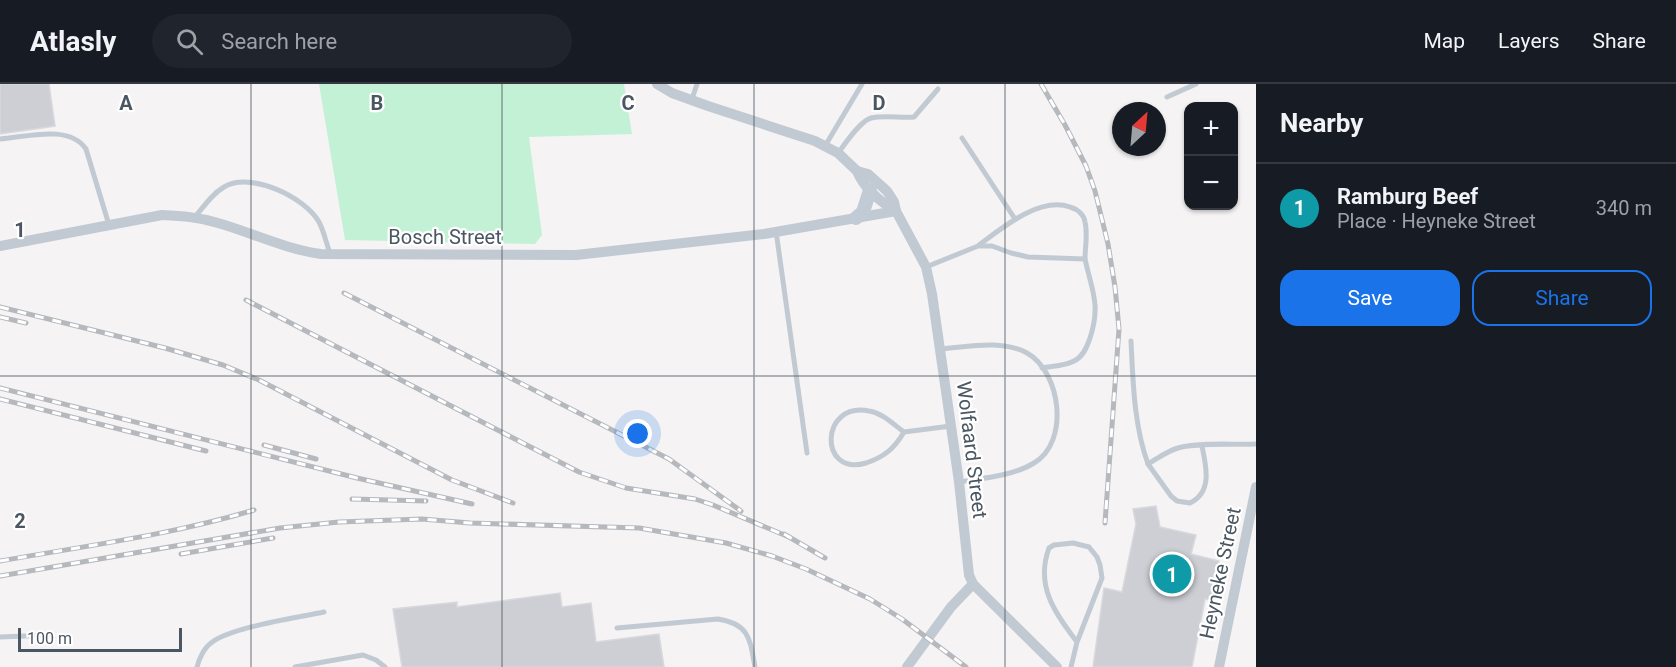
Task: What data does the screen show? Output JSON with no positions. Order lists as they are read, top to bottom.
{
  "streets": {
    "street": ["Bosch Street", "Wolfaard Street", "Heyneke Street"]
  },
  "crossings": [
    ["Bosch Street", "Wolfaard Street"]
  ],
  "scale_bar": "100 m",
  "north": "top right",
  "page": {
    "header": "Atlasly",
    "search": "Search here",
    "nav": ["Map", "Layers", "Share"],
    "heading": "Nearby",
    "map_buttons": ["+", "−"],
    "list": [
      {
        "mark": "1",
        "name": "Ramburg Beef",
        "note": "Place · Heyneke Street",
        "value": "340 m"
      }
    ],
    "buttons": ["Save", "Share"],
    "pins": "1",
    "scale": "100 m"
  },
  "grid": {
    "columns": [
      "A",
      "B",
      "C",
      "D"
    ],
    "rows": ["1", "2"]
  }
}
